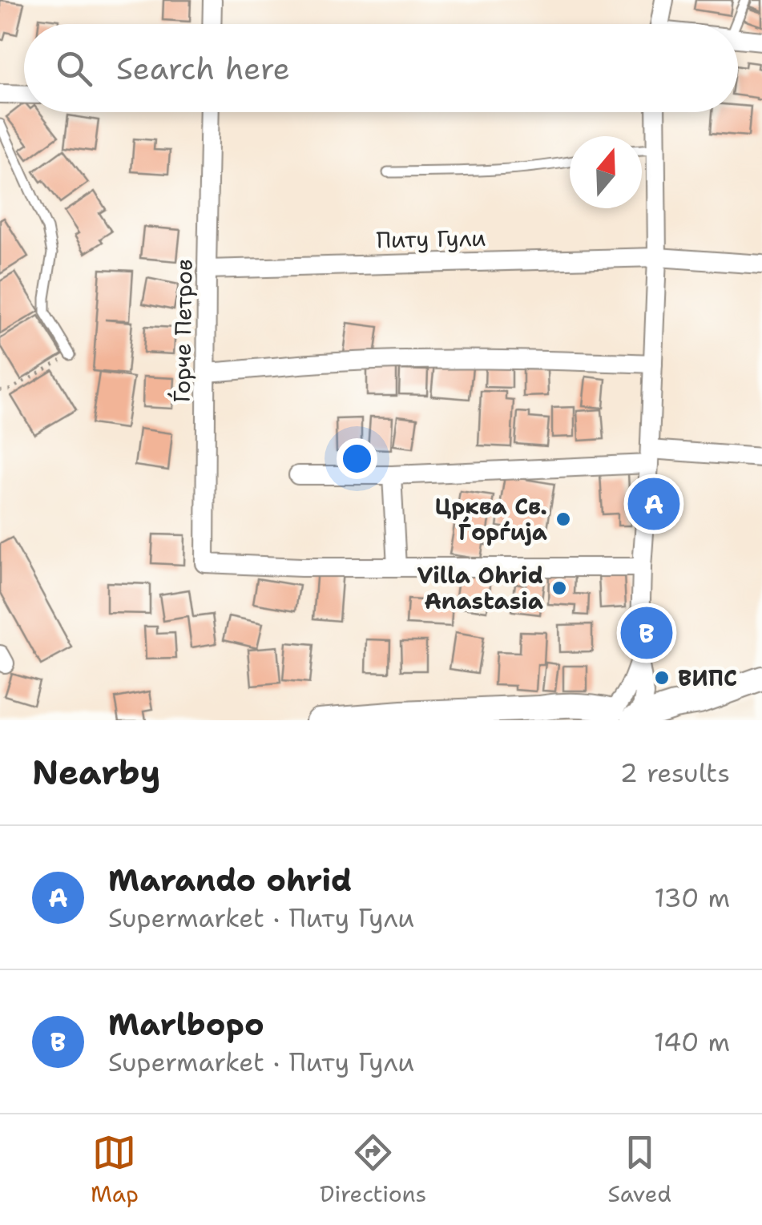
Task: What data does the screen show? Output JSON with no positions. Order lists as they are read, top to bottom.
{
  "streets": {
    "street": ["Питу Гули", "Ѓорче Петров"]
  },
  "crossings": [
    ["Питу Гули", "Ѓорче Петров"]
  ],
  "places": ["Црква Св. Ѓoрѓијa", "Villa Ohrid Anastasia", "ВИПС"],
  "north": "top",
  "page": {
    "search": "Search here",
    "pins": ["A", "B"],
    "heading": ["Nearby", "2 results"],
    "list": [
      {
        "mark": "A",
        "name": "Marando ohrid",
        "note": "Supermarket · Питу Гули",
        "value": "130 m"
      },
      {
        "mark": "B",
        "name": "Marlbopo",
        "note": "Supermarket · Питу Гули",
        "value": "140 m"
      }
    ],
    "nav": ["Map", "Directions", "Saved"]
  }
}
